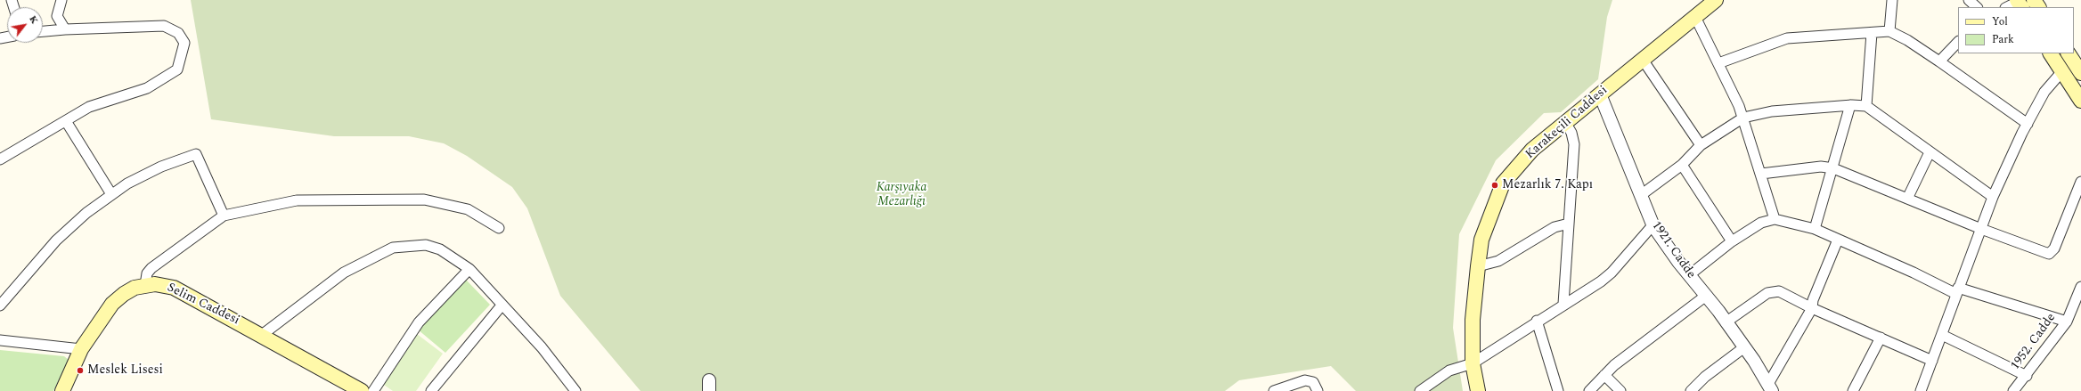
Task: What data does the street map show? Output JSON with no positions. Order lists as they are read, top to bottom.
{
  "streets": {
    "main road": ["Karakeçili Caddesi", "Selim Caddesi"],
    "street": ["1921. Cadde", "1952. Cadde"]
  },
  "crossings": [
    ["Karakeçili Caddesi", "1921. Cadde"]
  ],
  "parks": ["Karşıyaka Mezarlığı"],
  "places": ["Mezarlık 7. Kapı", "Meslek Lisesi"],
  "legend": ["Yol", "Park"],
  "north": "top right"
}
